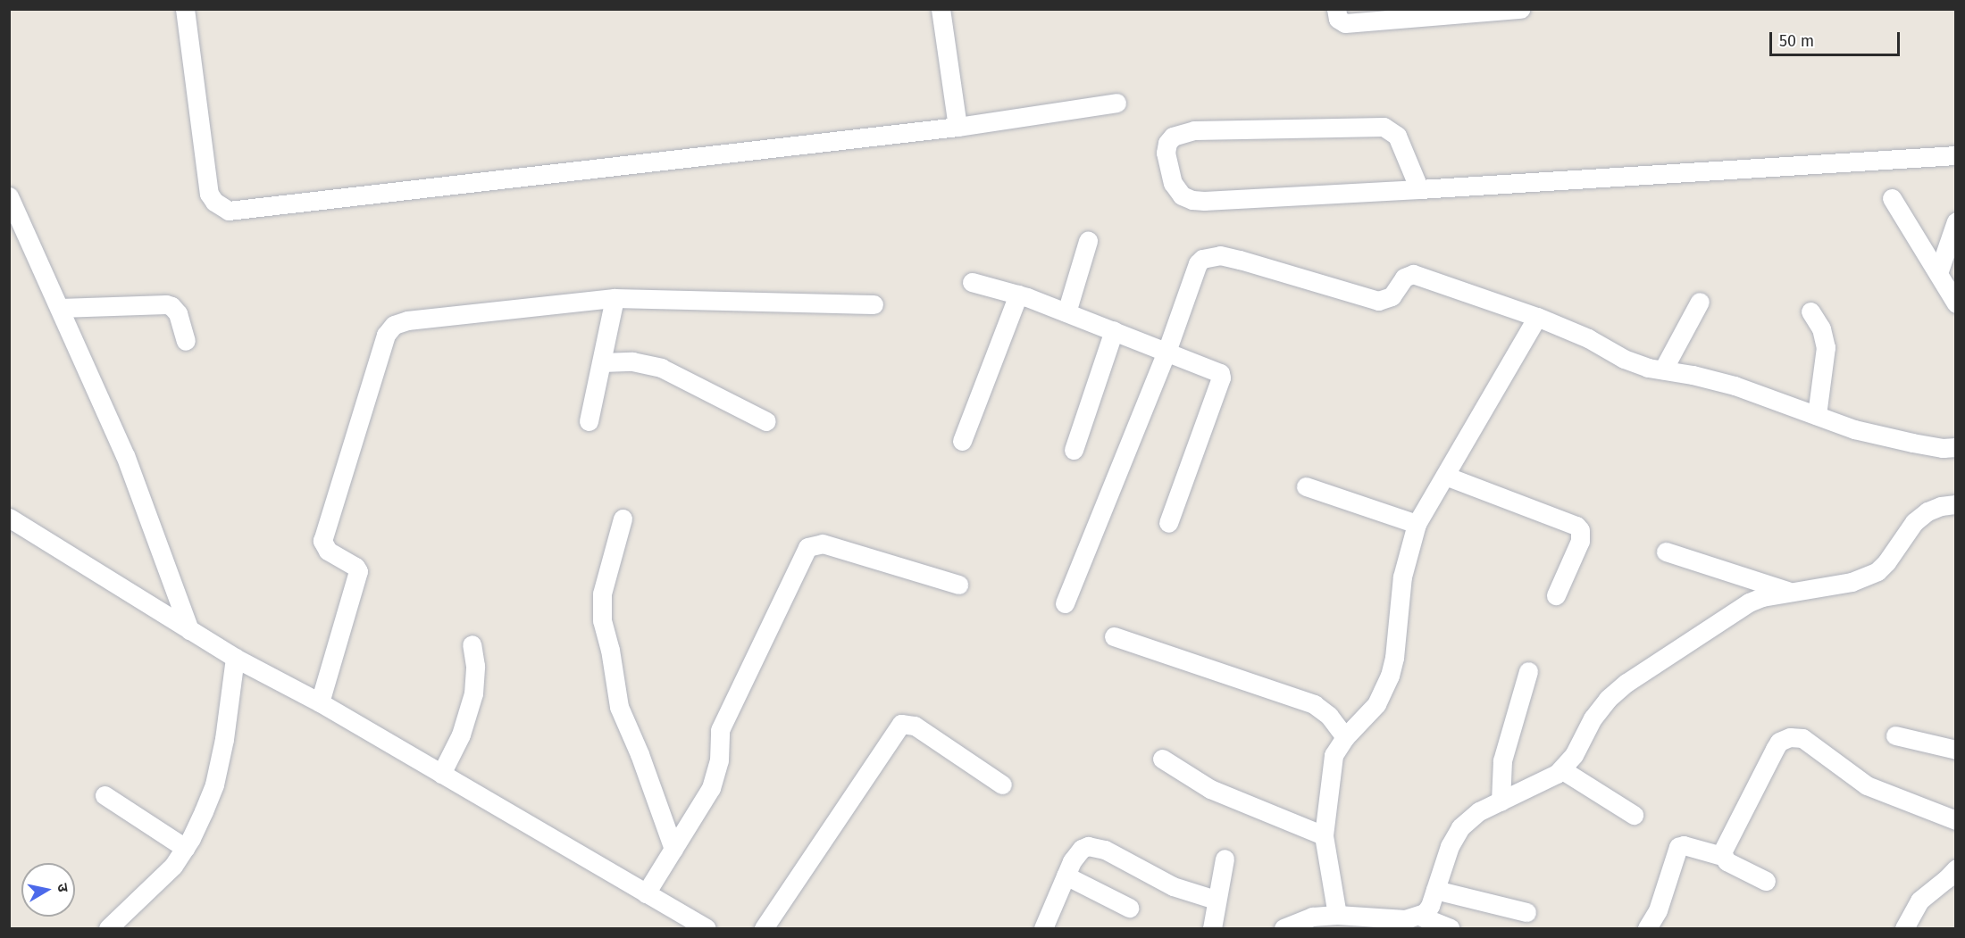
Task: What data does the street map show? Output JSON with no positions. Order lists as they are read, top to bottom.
{
  "scale_bar": "50 m",
  "north": "right"
}
